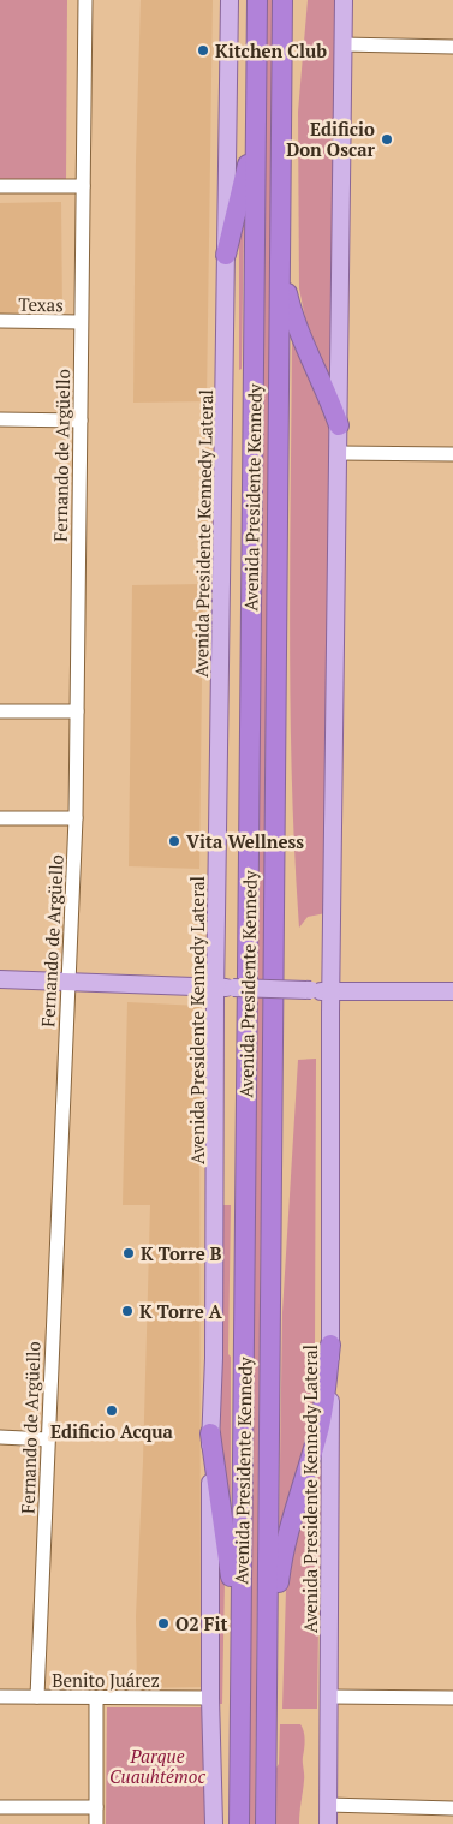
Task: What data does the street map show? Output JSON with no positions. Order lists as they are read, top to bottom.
{
  "streets": {
    "highway": ["Avenida Presidente Kennedy"],
    "main road": ["Avenida Presidente Kennedy Lateral"],
    "street": ["Texas", "Fernando de Argüello", "Benito Juárez"]
  },
  "crossings": [
    ["Texas", "Fernando de Argüello"],
    ["Fernando de Argüello", "Benito Juárez"],
    ["Avenida Presidente Kennedy Lateral", "Benito Juárez"]
  ],
  "parks": ["Parque Cuauhtémoc"],
  "places": [
    "Kitchen Club",
    "Edificio Don Oscar",
    "Vita Wellness",
    "K Torre B",
    "K Torre A",
    "Edificio Acqua",
    "O2 Fit"
  ]
}
